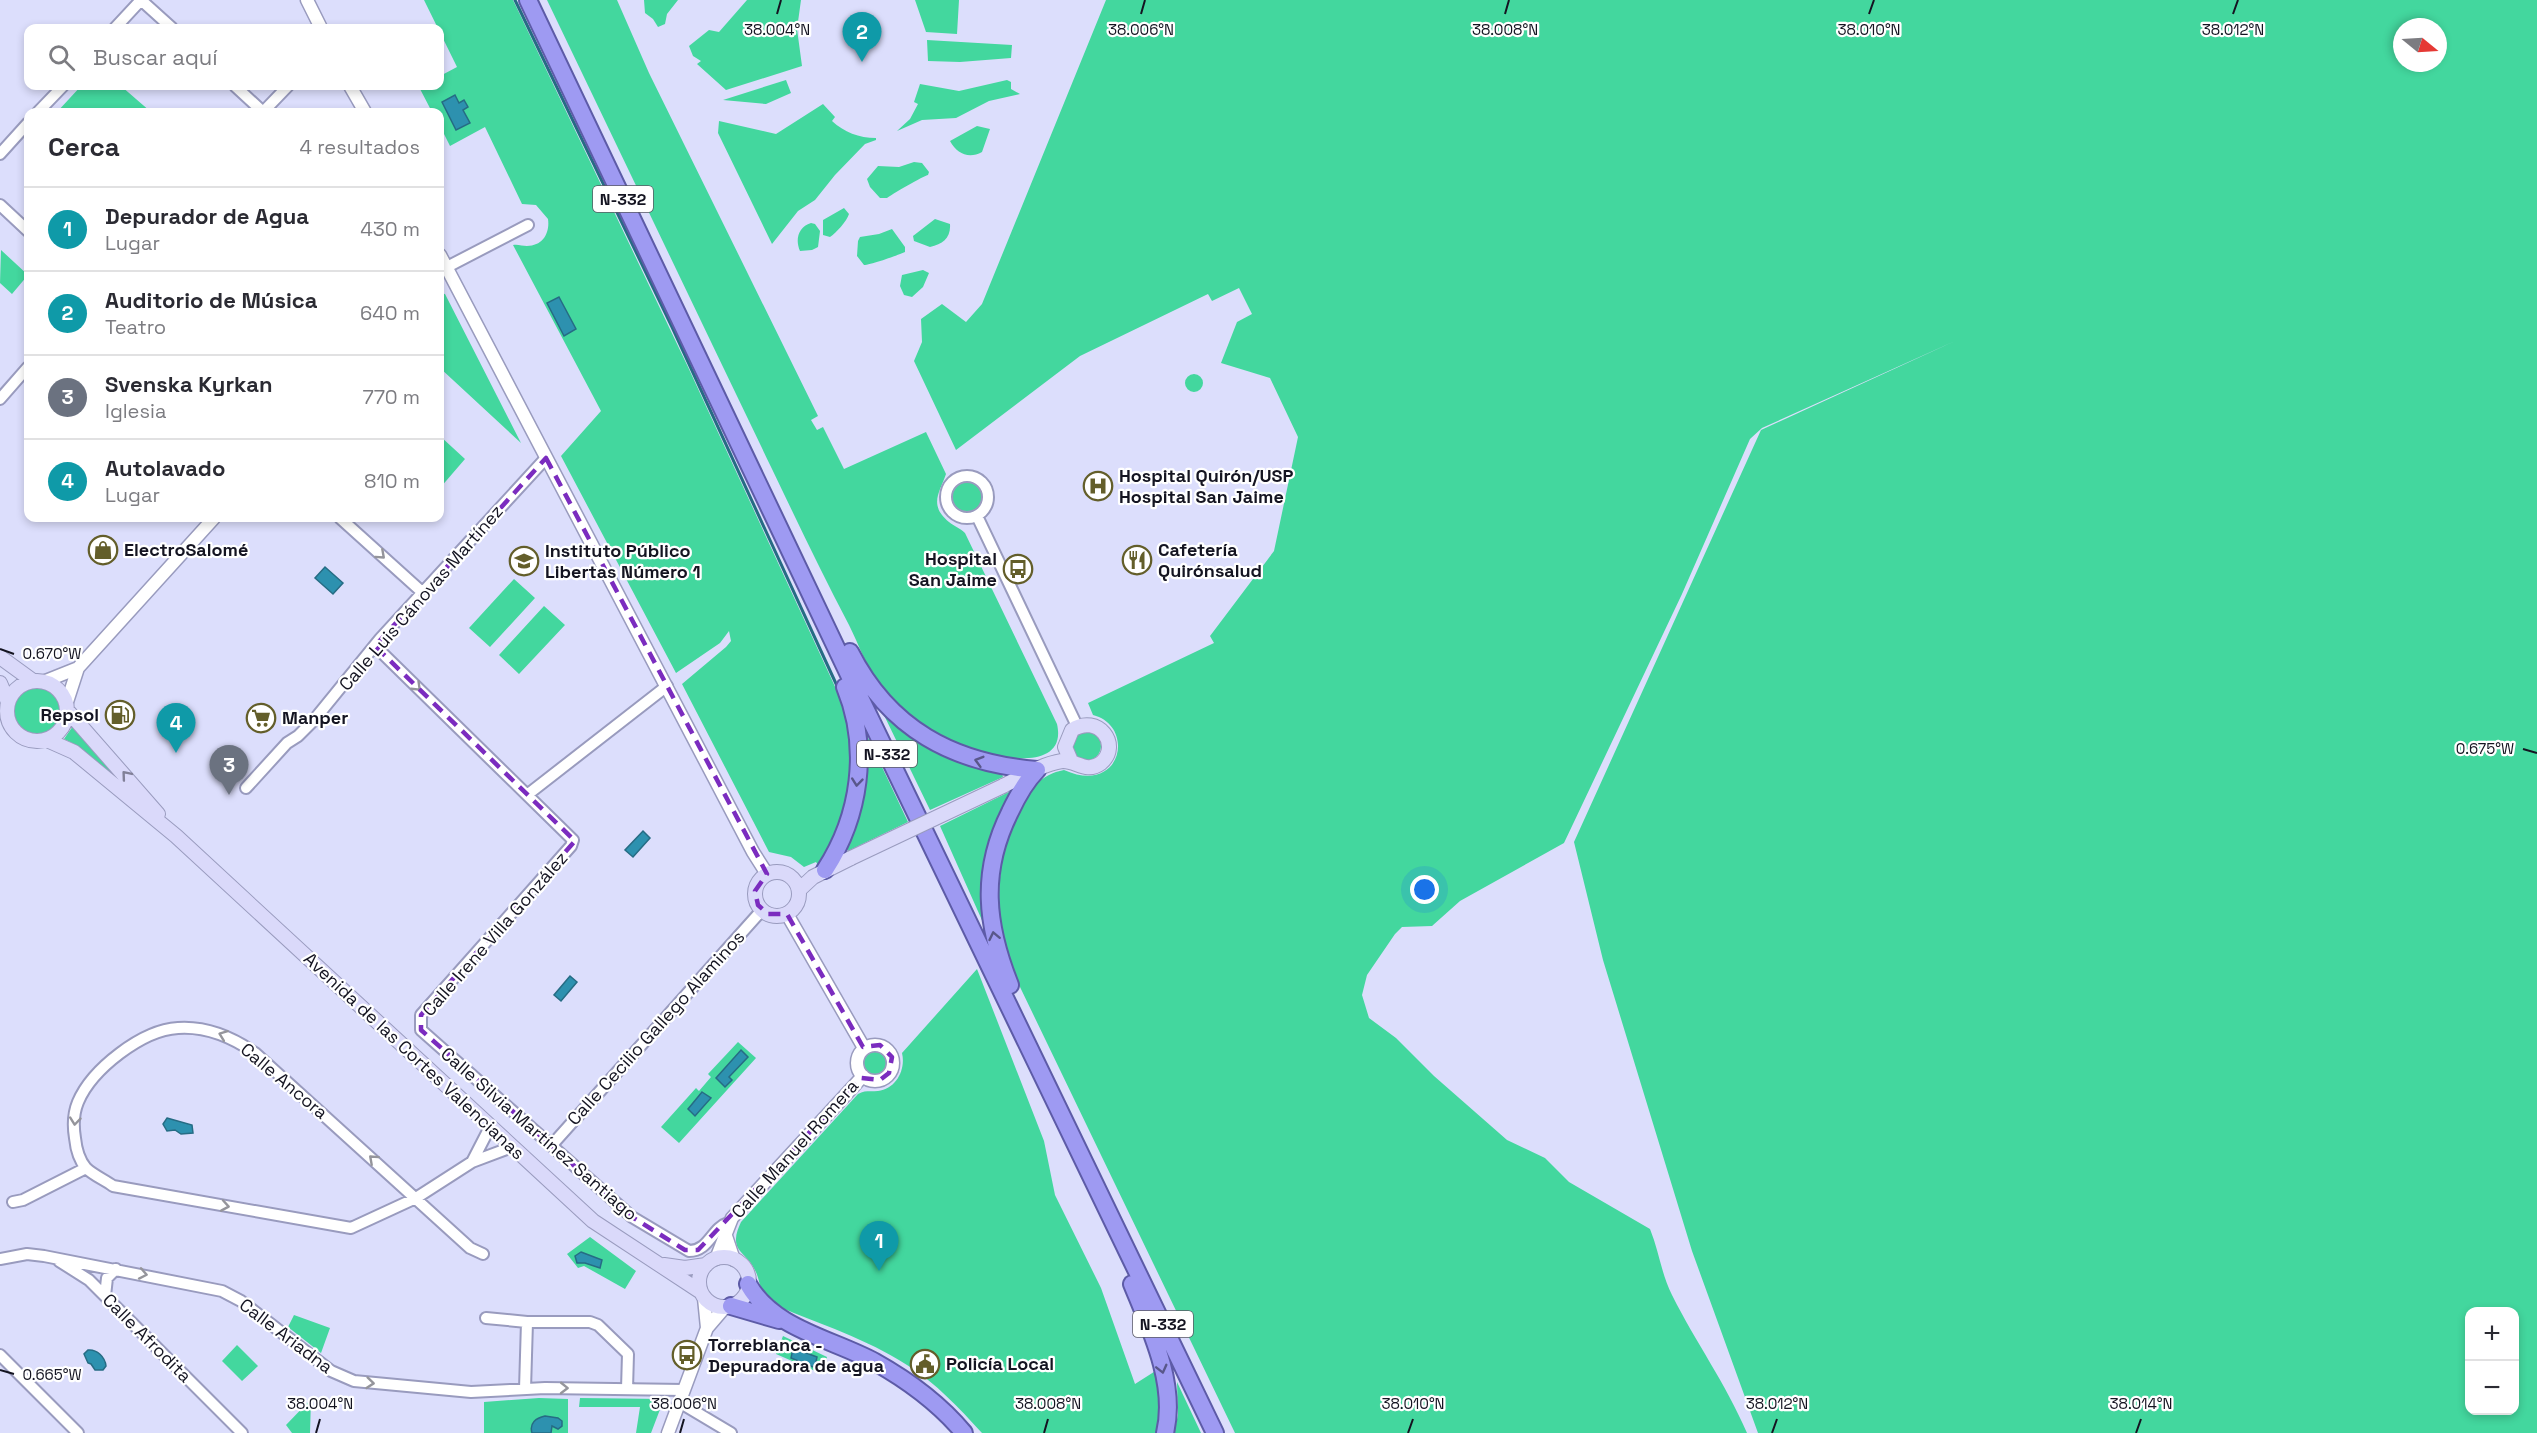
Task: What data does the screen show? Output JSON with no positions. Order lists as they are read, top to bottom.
{
  "streets": {
    "highway": ["N-332"],
    "main road": ["Avenida de las Cortes Valencianas"],
    "street": [
      "Calle Luis Cánovas Martínez",
      "Calle Irene Villa González",
      "Calle Cecilio Gallego Alaminos",
      "Calle Ancora",
      "Calle Silvia Martínez Santiago",
      "Calle Manuel Romera",
      "Calle Ariadna",
      "Calle Afrodita"
    ]
  },
  "crossings": [
    ["Calle Irene Villa González", "Calle Silvia Martínez Santiago"],
    ["Calle Cecilio Gallego Alaminos", "Calle Silvia Martínez Santiago"],
    ["Avenida de las Cortes Valencianas", "Calle Manuel Romera"],
    ["Calle Silvia Martínez Santiago", "Calle Manuel Romera"],
    ["Calle Ariadna", "Calle Afrodita"]
  ],
  "places": {
    "hospital": ["Hospital Quirón/USP Hospital San Jaime"],
    "shop": ["ElectroSalomé"],
    "restaurant": ["Cafetería Quirónsalud"],
    "school or university": ["Instituto Público Libertas Número 1"],
    "bus stop": ["Hospital San Jaime", "Torreblanca - Depuradora de agua"],
    "fuel station": ["Repsol"],
    "supermarket": ["Manper"],
    "public building": ["Policía Local"]
  },
  "north": "right",
  "page": {
    "pins": [
      "2",
      "4",
      "3",
      "1"
    ],
    "search": "Buscar aquí",
    "heading": ["Cerca", "4 resultados"],
    "list": [
      {
        "mark": "1",
        "name": "Depurador de Agua",
        "note": "Lugar",
        "value": "430 m"
      },
      {
        "mark": "2",
        "name": "Auditorio de Música",
        "note": "Teatro",
        "value": "640 m"
      },
      {
        "mark": "3",
        "name": "Svenska Kyrkan",
        "note": "Iglesia",
        "value": "770 m"
      },
      {
        "mark": "4",
        "name": "Autolavado",
        "note": "Lugar",
        "value": "810 m"
      }
    ],
    "map_buttons": ["+", "−"]
  },
  "coordinates": [
    "38.004°N",
    "38.006°N",
    "38.008°N",
    "38.010°N",
    "38.012°N",
    "0.670°W",
    "0.675°W",
    "0.665°W",
    "38.014°N"
  ]
}
